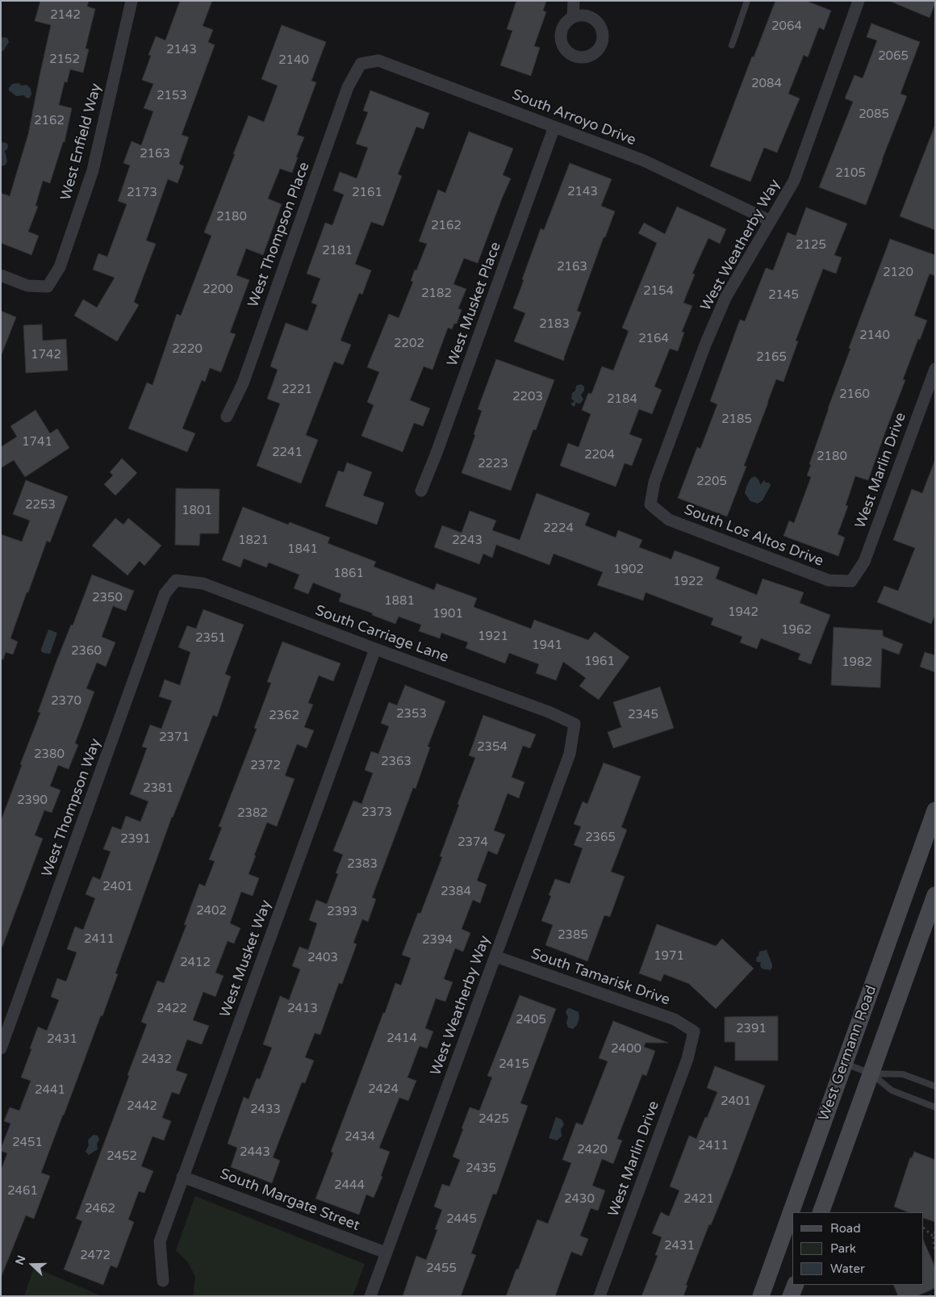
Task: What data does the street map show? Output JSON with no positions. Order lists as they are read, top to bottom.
{
  "streets": {
    "main road": ["West Germann Road"],
    "street": [
      "South Arroyo Drive",
      "West Enfield Way",
      "West Thompson Place",
      "West Weatherby Way",
      "West Musket Place",
      "West Marlin Drive",
      "South Los Altos Drive",
      "South Carriage Lane",
      "West Thompson Way",
      "West Musket Way",
      "South Tamarisk Drive",
      "South Margate Street"
    ]
  },
  "crossings": [
    ["South Arroyo Drive", "West Thompson Place"],
    ["South Arroyo Drive", "West Weatherby Way"],
    ["South Arroyo Drive", "West Musket Place"],
    ["West Weatherby Way", "South Los Altos Drive"],
    ["West Weatherby Way", "South Carriage Lane"],
    ["West Weatherby Way", "South Tamarisk Drive"],
    ["West Weatherby Way", "South Margate Street"],
    ["West Marlin Drive", "South Los Altos Drive"],
    ["West Marlin Drive", "South Tamarisk Drive"],
    ["South Carriage Lane", "West Thompson Way"],
    ["South Carriage Lane", "West Musket Way"],
    ["West Musket Way", "South Margate Street"]
  ],
  "house_numbers": [
    "2142",
    "2064",
    "2143",
    "2065",
    "2152",
    "2140",
    "2084",
    "2153",
    "2085",
    "2162",
    "2163",
    "2105",
    "2143",
    "2173",
    "2161",
    "2180",
    "2162",
    "2125",
    "2181",
    "2163",
    "2120",
    "2200",
    "2154",
    "2182",
    "2145",
    "2183",
    "2140",
    "2164",
    "2202",
    "2220",
    "1742",
    "2165",
    "2221",
    "2160",
    "2203",
    "2184",
    "2185",
    "1741",
    "2241",
    "2204",
    "2180",
    "2223",
    "2205",
    "2253",
    "1801",
    "2224",
    "1821",
    "2243",
    "1841",
    "1902",
    "1861",
    "1922",
    "2350",
    "1881",
    "1942",
    "1901",
    "1962",
    "1921",
    "2351",
    "1941",
    "2360",
    "1961",
    "1982",
    "2370",
    "2353",
    "2345",
    "2362",
    "2371",
    "2354",
    "2380",
    "2363",
    "2372",
    "2381",
    "2390",
    "2373",
    "2382",
    "2365",
    "2391",
    "2374",
    "2383",
    "2401",
    "2384",
    "2402",
    "2393",
    "2385",
    "2411",
    "2394",
    "1971",
    "2403",
    "2412",
    "2422",
    "2413",
    "2405",
    "2391",
    "2414",
    "2431",
    "2400",
    "2432",
    "2415",
    "2424",
    "2441",
    "2401",
    "2442",
    "2433",
    "2425",
    "2434",
    "2451",
    "2411",
    "2420",
    "2443",
    "2452",
    "2435",
    "2444",
    "2461",
    "2430",
    "2421",
    "2462",
    "2445",
    "2431",
    "2472",
    "2455"
  ],
  "legend": ["Road", "Park", "Water"],
  "north": "left"
}
